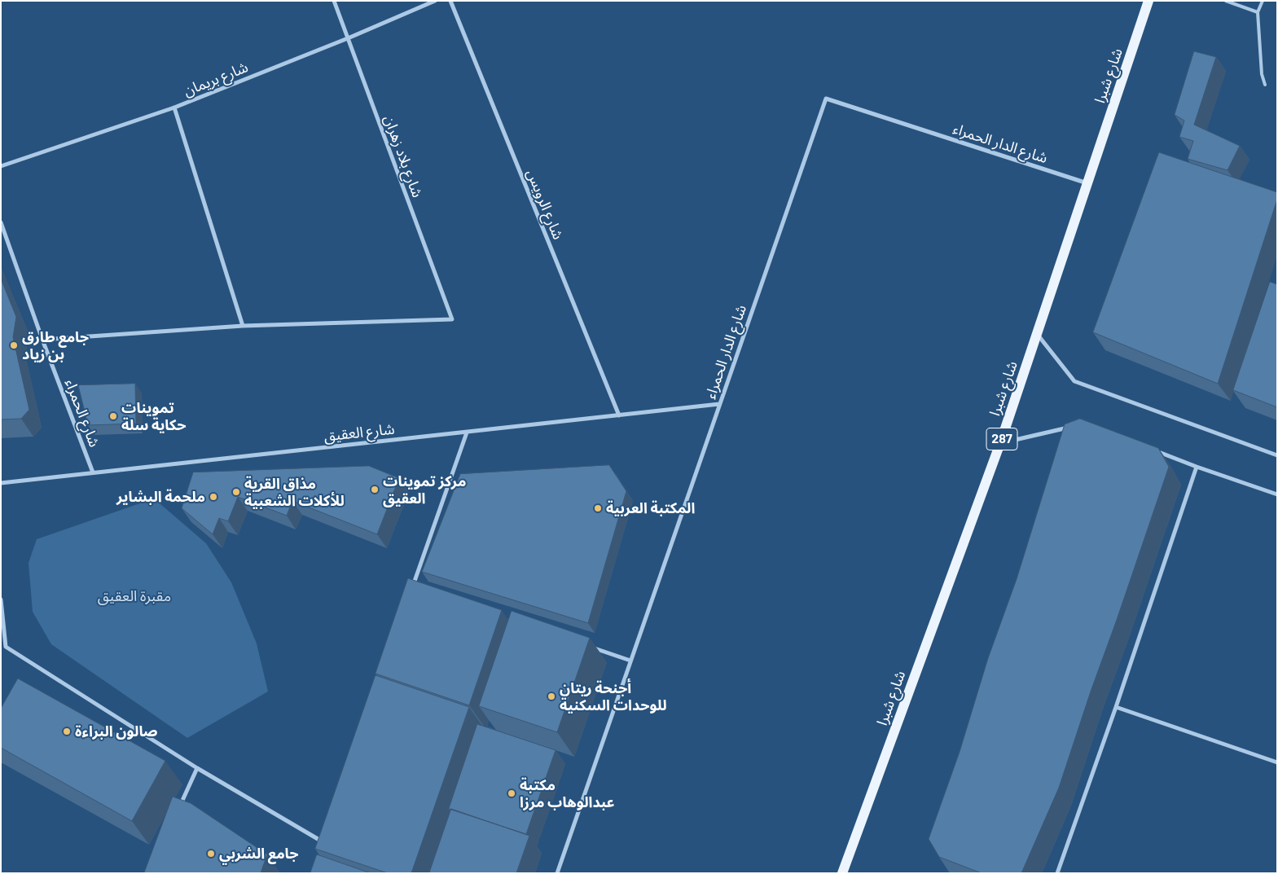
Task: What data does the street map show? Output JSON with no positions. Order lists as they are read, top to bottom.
{
  "streets": {
    "main road": ["شارع شبرا", "287"],
    "street": [
      "شارع بريمان",
      "شارع الدار الحمراء",
      "شارع بلاد زهران",
      "شارع الرويس",
      "شارع الحمراء",
      "شارع العقيق"
    ]
  },
  "crossings": [
    ["شارع شبرا", "شارع الدار الحمراء"],
    ["شارع بريمان", "شارع بلاد زهران"],
    ["شارع الدار الحمراء", "شارع العقيق"],
    ["شارع الرويس", "شارع العقيق"],
    ["شارع الحمراء", "شارع العقيق"]
  ],
  "parks": ["مقبرة العقيق"],
  "places": [
    "جامع طارق بن زياد",
    "تموينات حكاية سلة",
    "مركز تموينات العقيق",
    "مذاق القرية للأكلات الشعبية",
    "ملحمة البشاير",
    "المكتبة العربية",
    "أجنحة ريتان للوحدات السكنية",
    "صالون البراءة",
    "مكتبة عبدالوهاب مرزا",
    "جامع الشربي"
  ]
}
